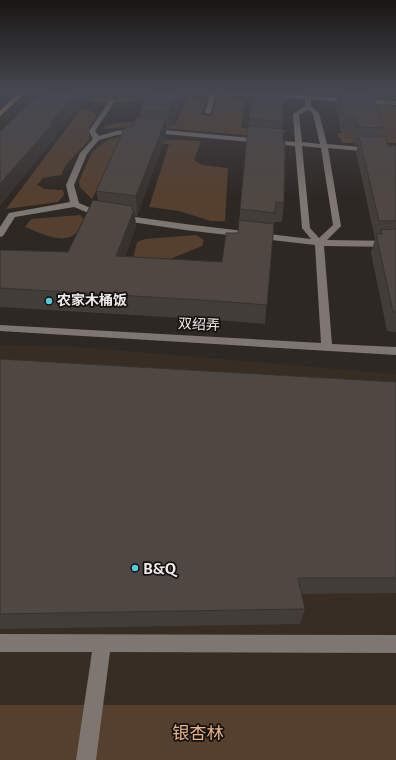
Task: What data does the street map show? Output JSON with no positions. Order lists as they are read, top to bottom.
{
  "streets": {
    "street": ["双绍弄"]
  },
  "parks": ["银杏林"],
  "places": ["农家木桶饭", "B&Q"]
}
